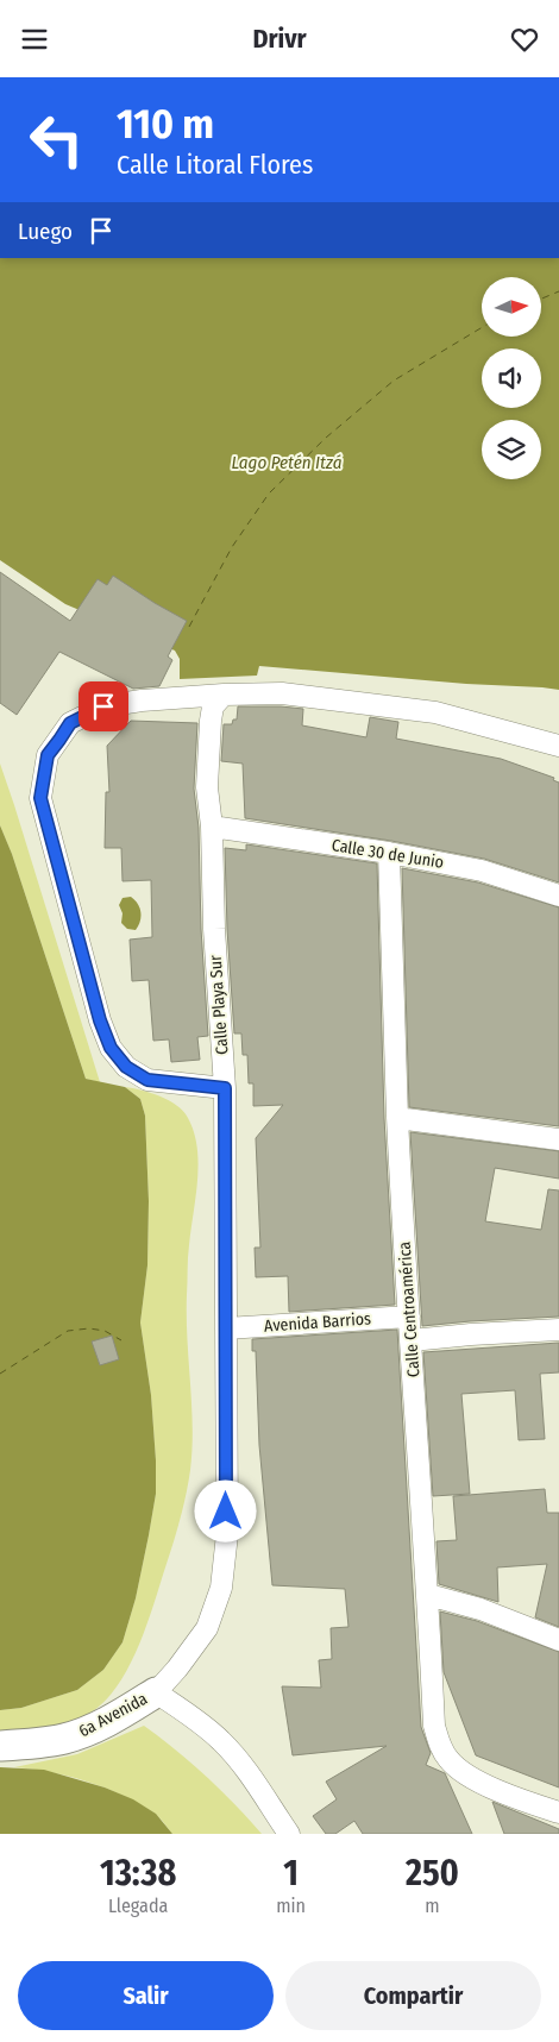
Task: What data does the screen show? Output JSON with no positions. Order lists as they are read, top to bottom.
{
  "streets": {
    "street": [
      "Calle 30 de Junio",
      "Calle Playa Sur",
      "Calle Centroamérica",
      "Avenida Barrios",
      "6a Avenida"
    ]
  },
  "crossings": [
    ["Calle 30 de Junio", "Calle Playa Sur"],
    ["Calle 30 de Junio", "Calle Centroamérica"],
    ["Calle Playa Sur", "Avenida Barrios"],
    ["Calle Playa Sur", "6a Avenida"],
    ["Calle Centroamérica", "Avenida Barrios"]
  ],
  "water": ["Lago Petén Itzá"],
  "north": "right",
  "page": {
    "header": "Drivr",
    "turn": ["110 m", "Calle Litoral Flores"],
    "then": "Luego",
    "eta": [
      "13:38",
      "Llegada",
      "1",
      "min",
      "250",
      "m"
    ],
    "buttons": ["Salir", "Compartir"]
  }
}
